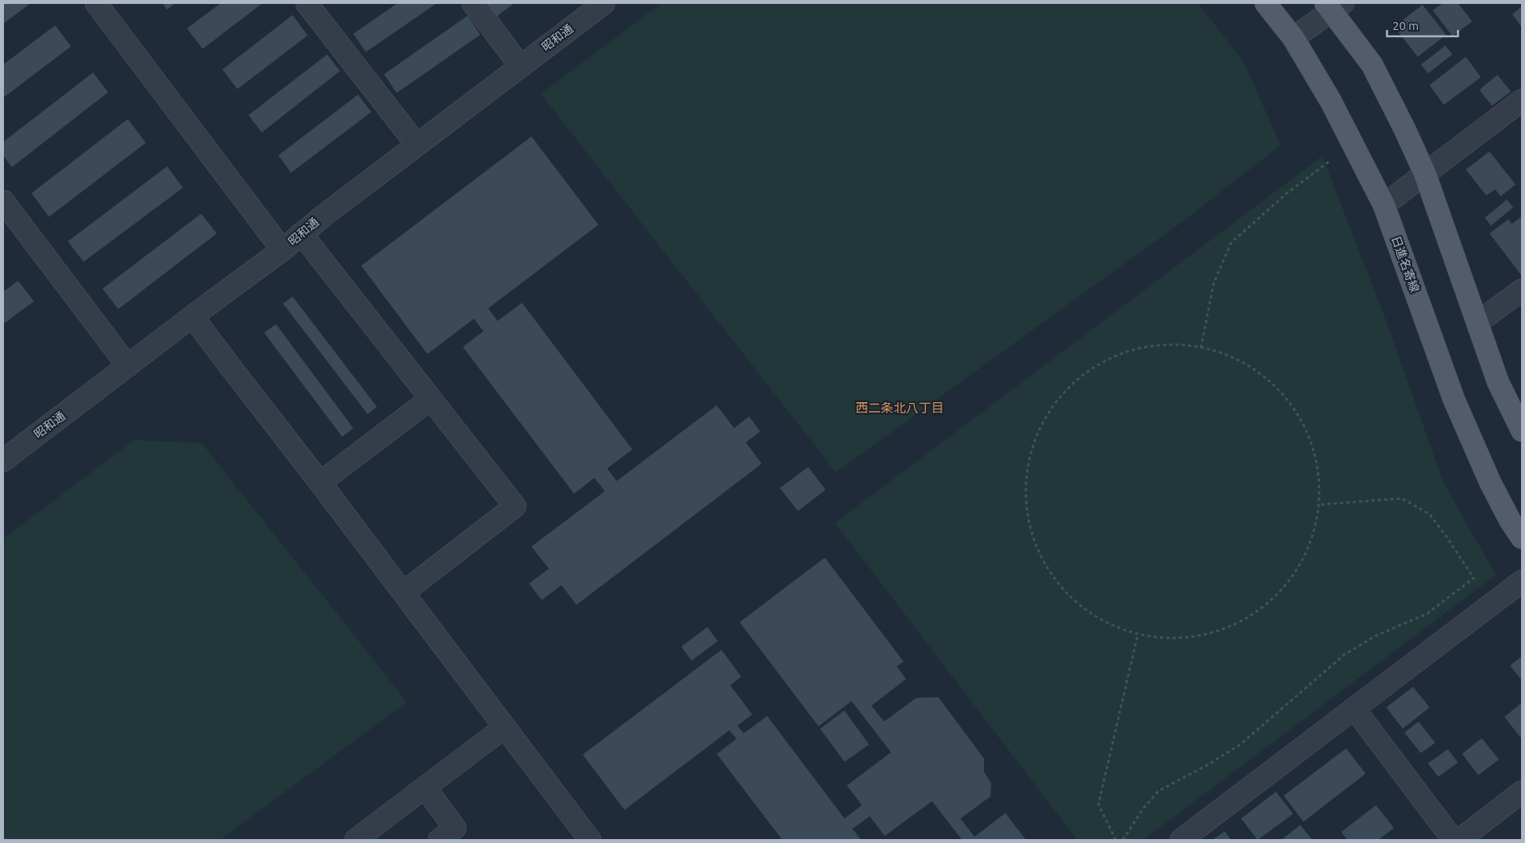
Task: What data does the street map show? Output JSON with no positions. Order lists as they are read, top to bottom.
{
  "streets": {
    "main road": ["日進名寄線"],
    "street": ["昭和通"]
  },
  "districts": ["西二条北八丁目"],
  "scale_bar": "20 m"
}
